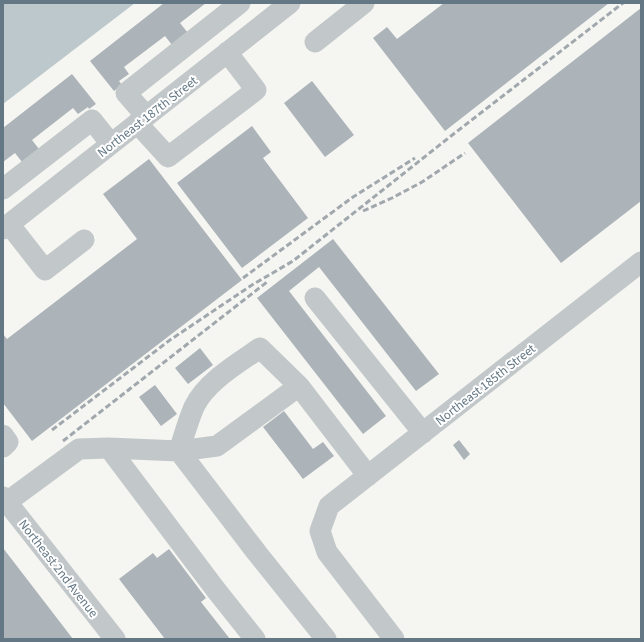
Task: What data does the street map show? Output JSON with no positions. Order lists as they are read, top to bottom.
{
  "streets": {
    "street": ["Northeast 187th Street", "Northeast 185th Street", "Northeast 2nd Avenue"]
  }
}
